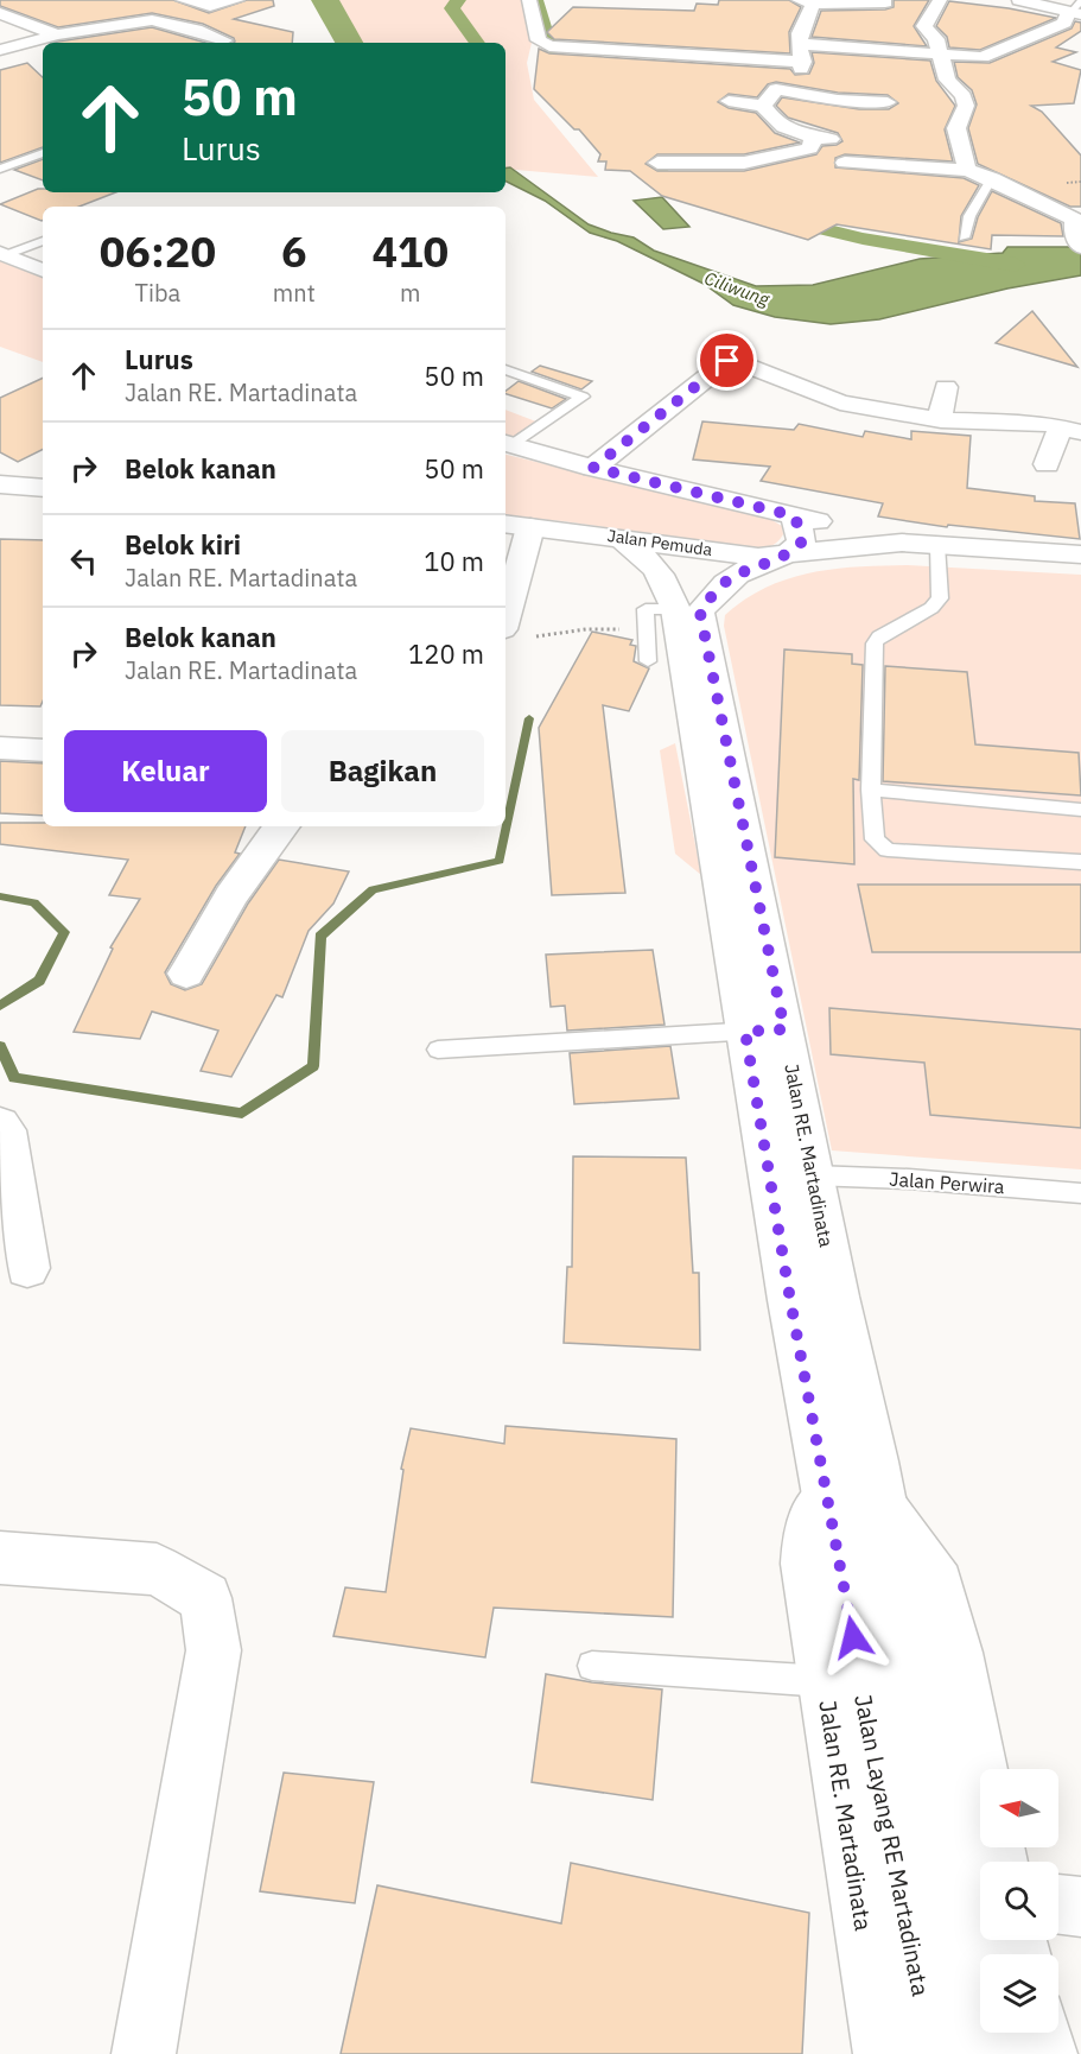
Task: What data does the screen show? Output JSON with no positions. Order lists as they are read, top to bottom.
{
  "streets": {
    "street": ["Jalan Pemuda", "Jalan RE. Martadinata", "Jalan Layang RE Martadinata"],
    "lane": ["Jalan Perwira"]
  },
  "crossings": [
    ["Jalan Pemuda", "Jalan RE. Martadinata"],
    ["Jalan RE. Martadinata", "Jalan Perwira"],
    ["Jalan RE. Martadinata", "Jalan Layang RE Martadinata"]
  ],
  "water": ["Ciliwung"],
  "north": "left",
  "page": {
    "turn": ["50 m", "Lurus"],
    "eta": [
      "06:20",
      "Tiba",
      "6",
      "mnt",
      "410",
      "m"
    ],
    "list": [
      {
        "name": "Lurus",
        "note": "Jalan RE. Martadinata",
        "value": "50 m"
      },
      {
        "name": "Belok kanan",
        "value": "50 m"
      },
      {
        "name": "Belok kiri",
        "note": "Jalan RE. Martadinata",
        "value": "10 m"
      },
      {
        "name": "Belok kanan",
        "note": "Jalan RE. Martadinata",
        "value": "120 m"
      }
    ],
    "buttons": ["Keluar", "Bagikan"]
  }
}
